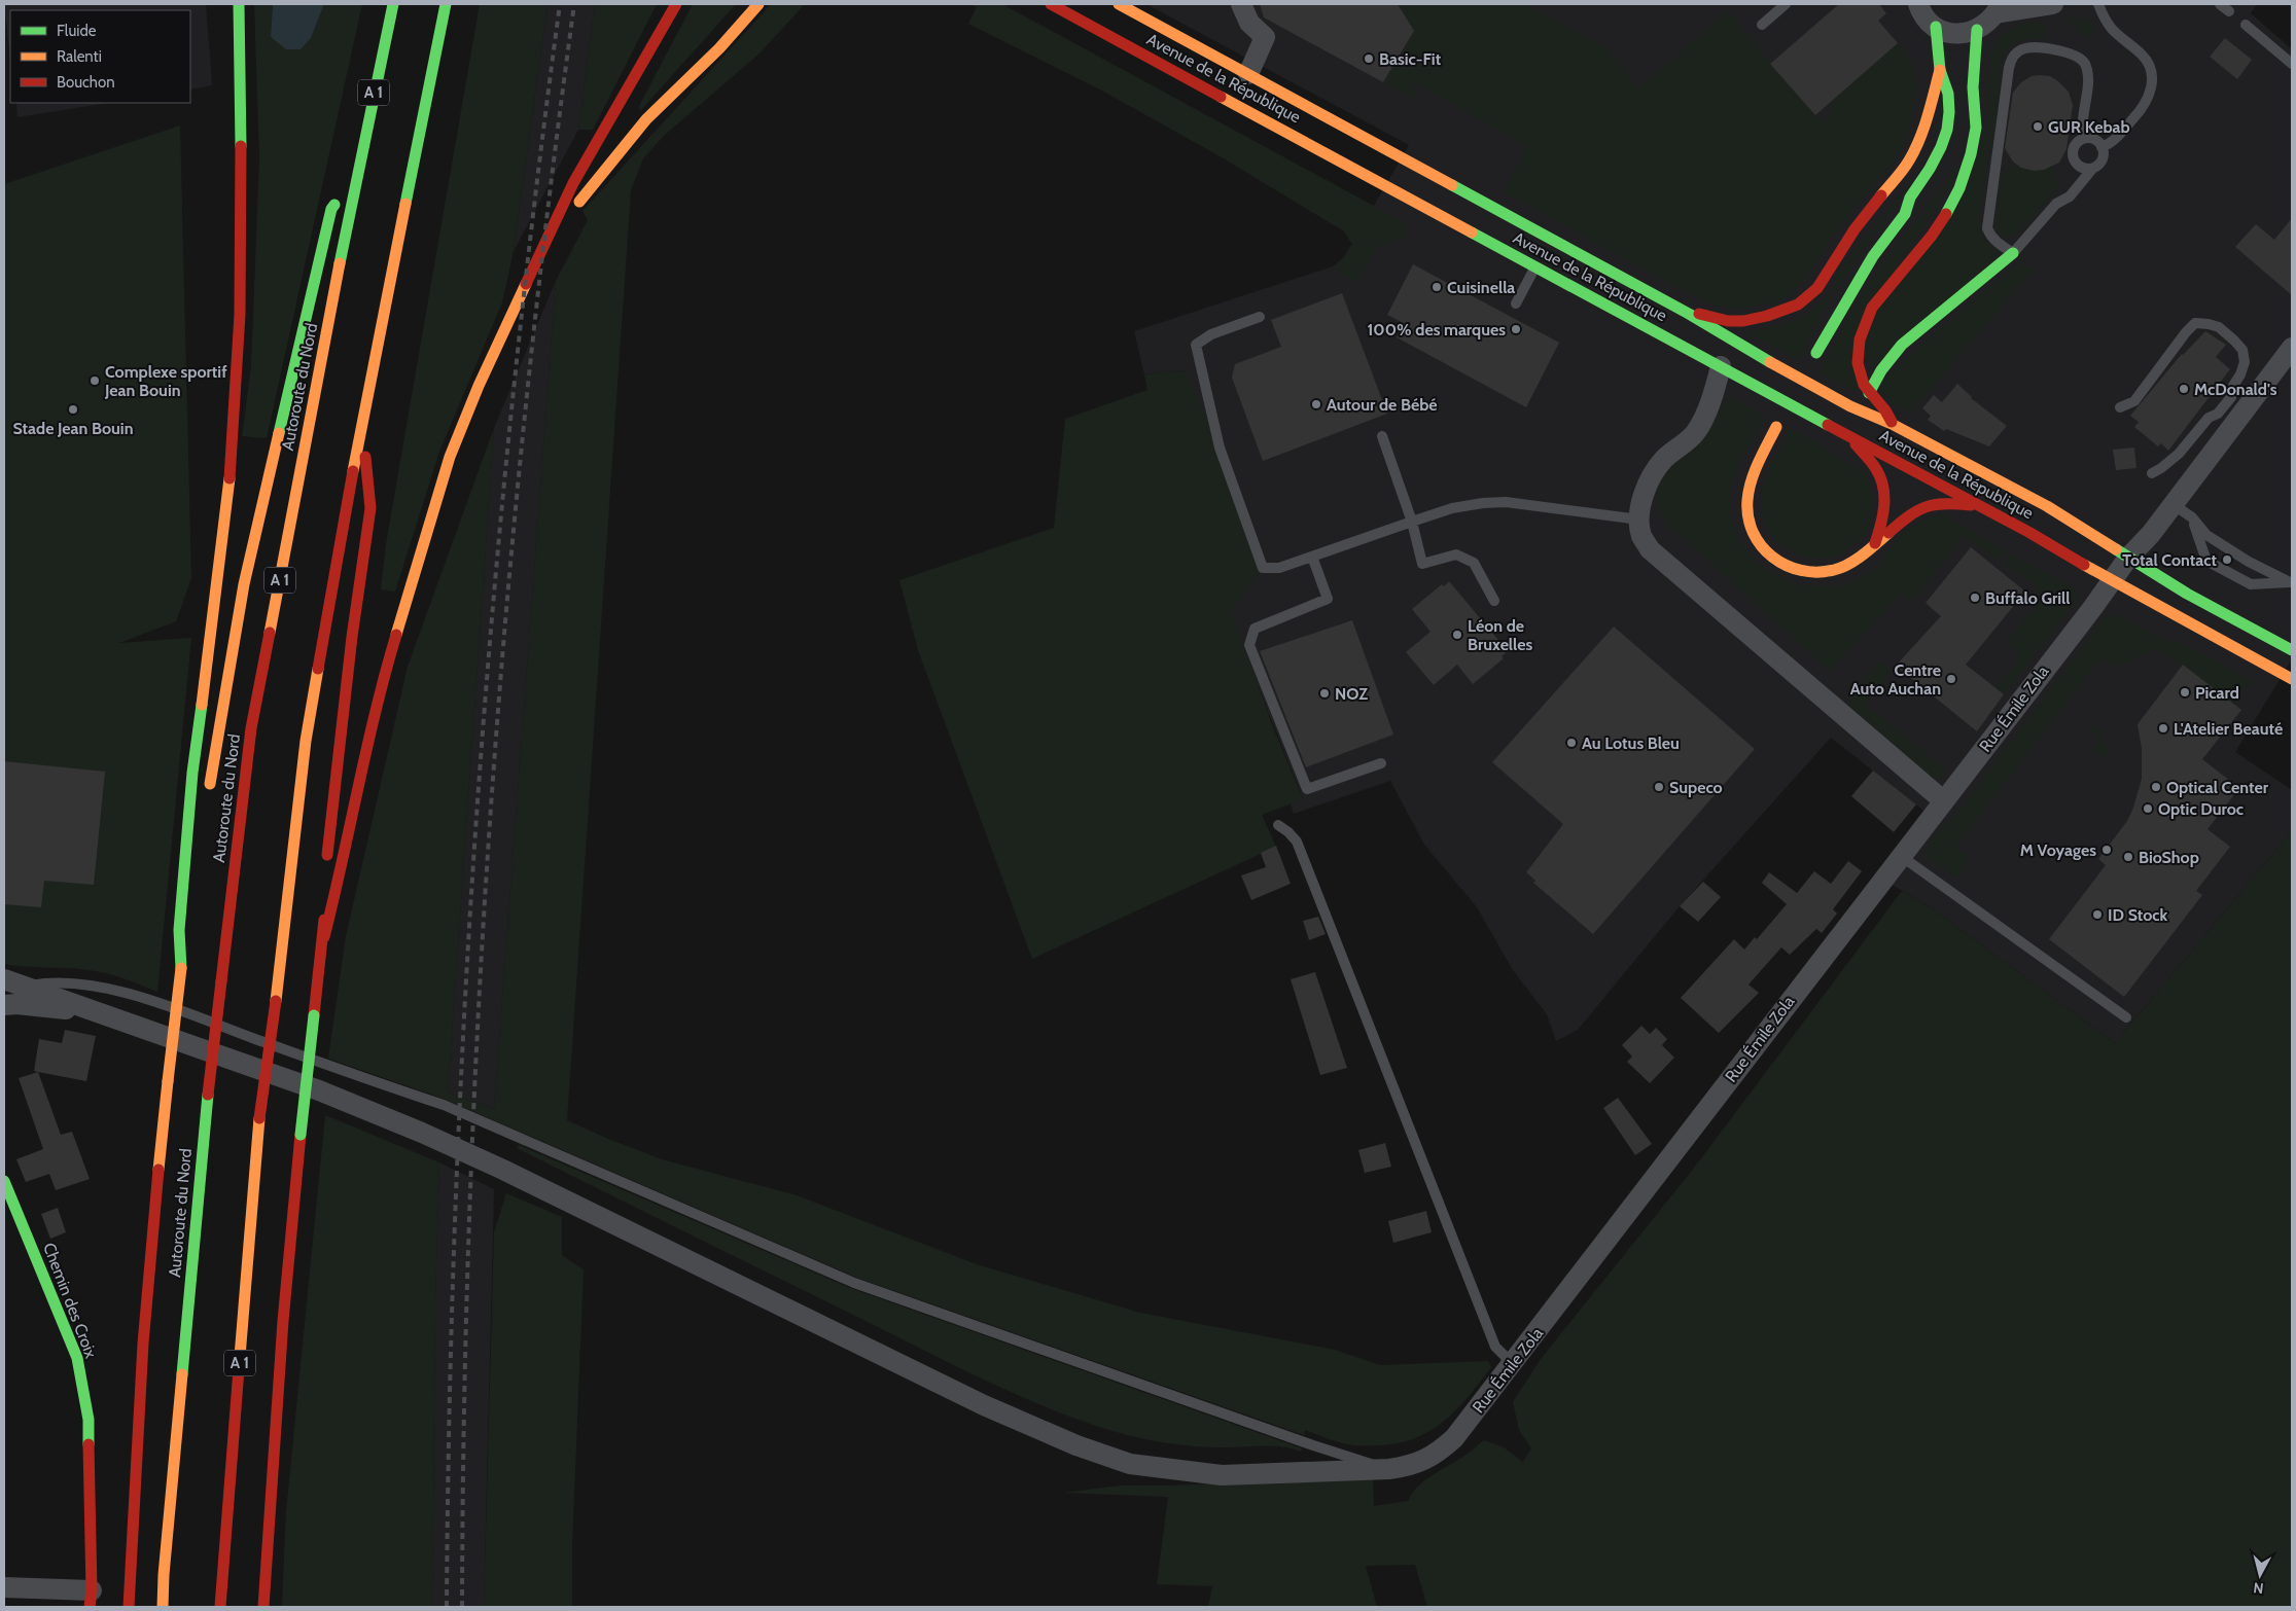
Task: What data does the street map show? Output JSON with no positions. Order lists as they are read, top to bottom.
{
  "streets": {
    "main road": [
      "Avenue de la République",
      "A 1",
      "Autoroute du Nord",
      "Chemin des Croix"
    ],
    "street": ["Rue Émile Zola"]
  },
  "crossings": [
    ["Avenue de la République", "Rue Émile Zola"]
  ],
  "places": [
    "Basic-Fit",
    "GUR Kebab",
    "Cuisinella",
    "100% des marques",
    "Complexe sportif Jean Bouin",
    "McDonald's",
    "Autour de Bébé",
    "Stade Jean Bouin",
    "Total Contact",
    "Buffalo Grill",
    "Léon de Bruxelles",
    "Centre Auto Auchan",
    "Picard",
    "NOZ",
    "L'Atelier Beauté",
    "Au Lotus Bleu",
    "Supeco",
    "Optical Center",
    "Optic Duroc",
    "M Voyages",
    "BioShop",
    "ID Stock"
  ],
  "legend": ["Fluide", "Ralenti", "Bouchon"],
  "north": "bottom"
}
